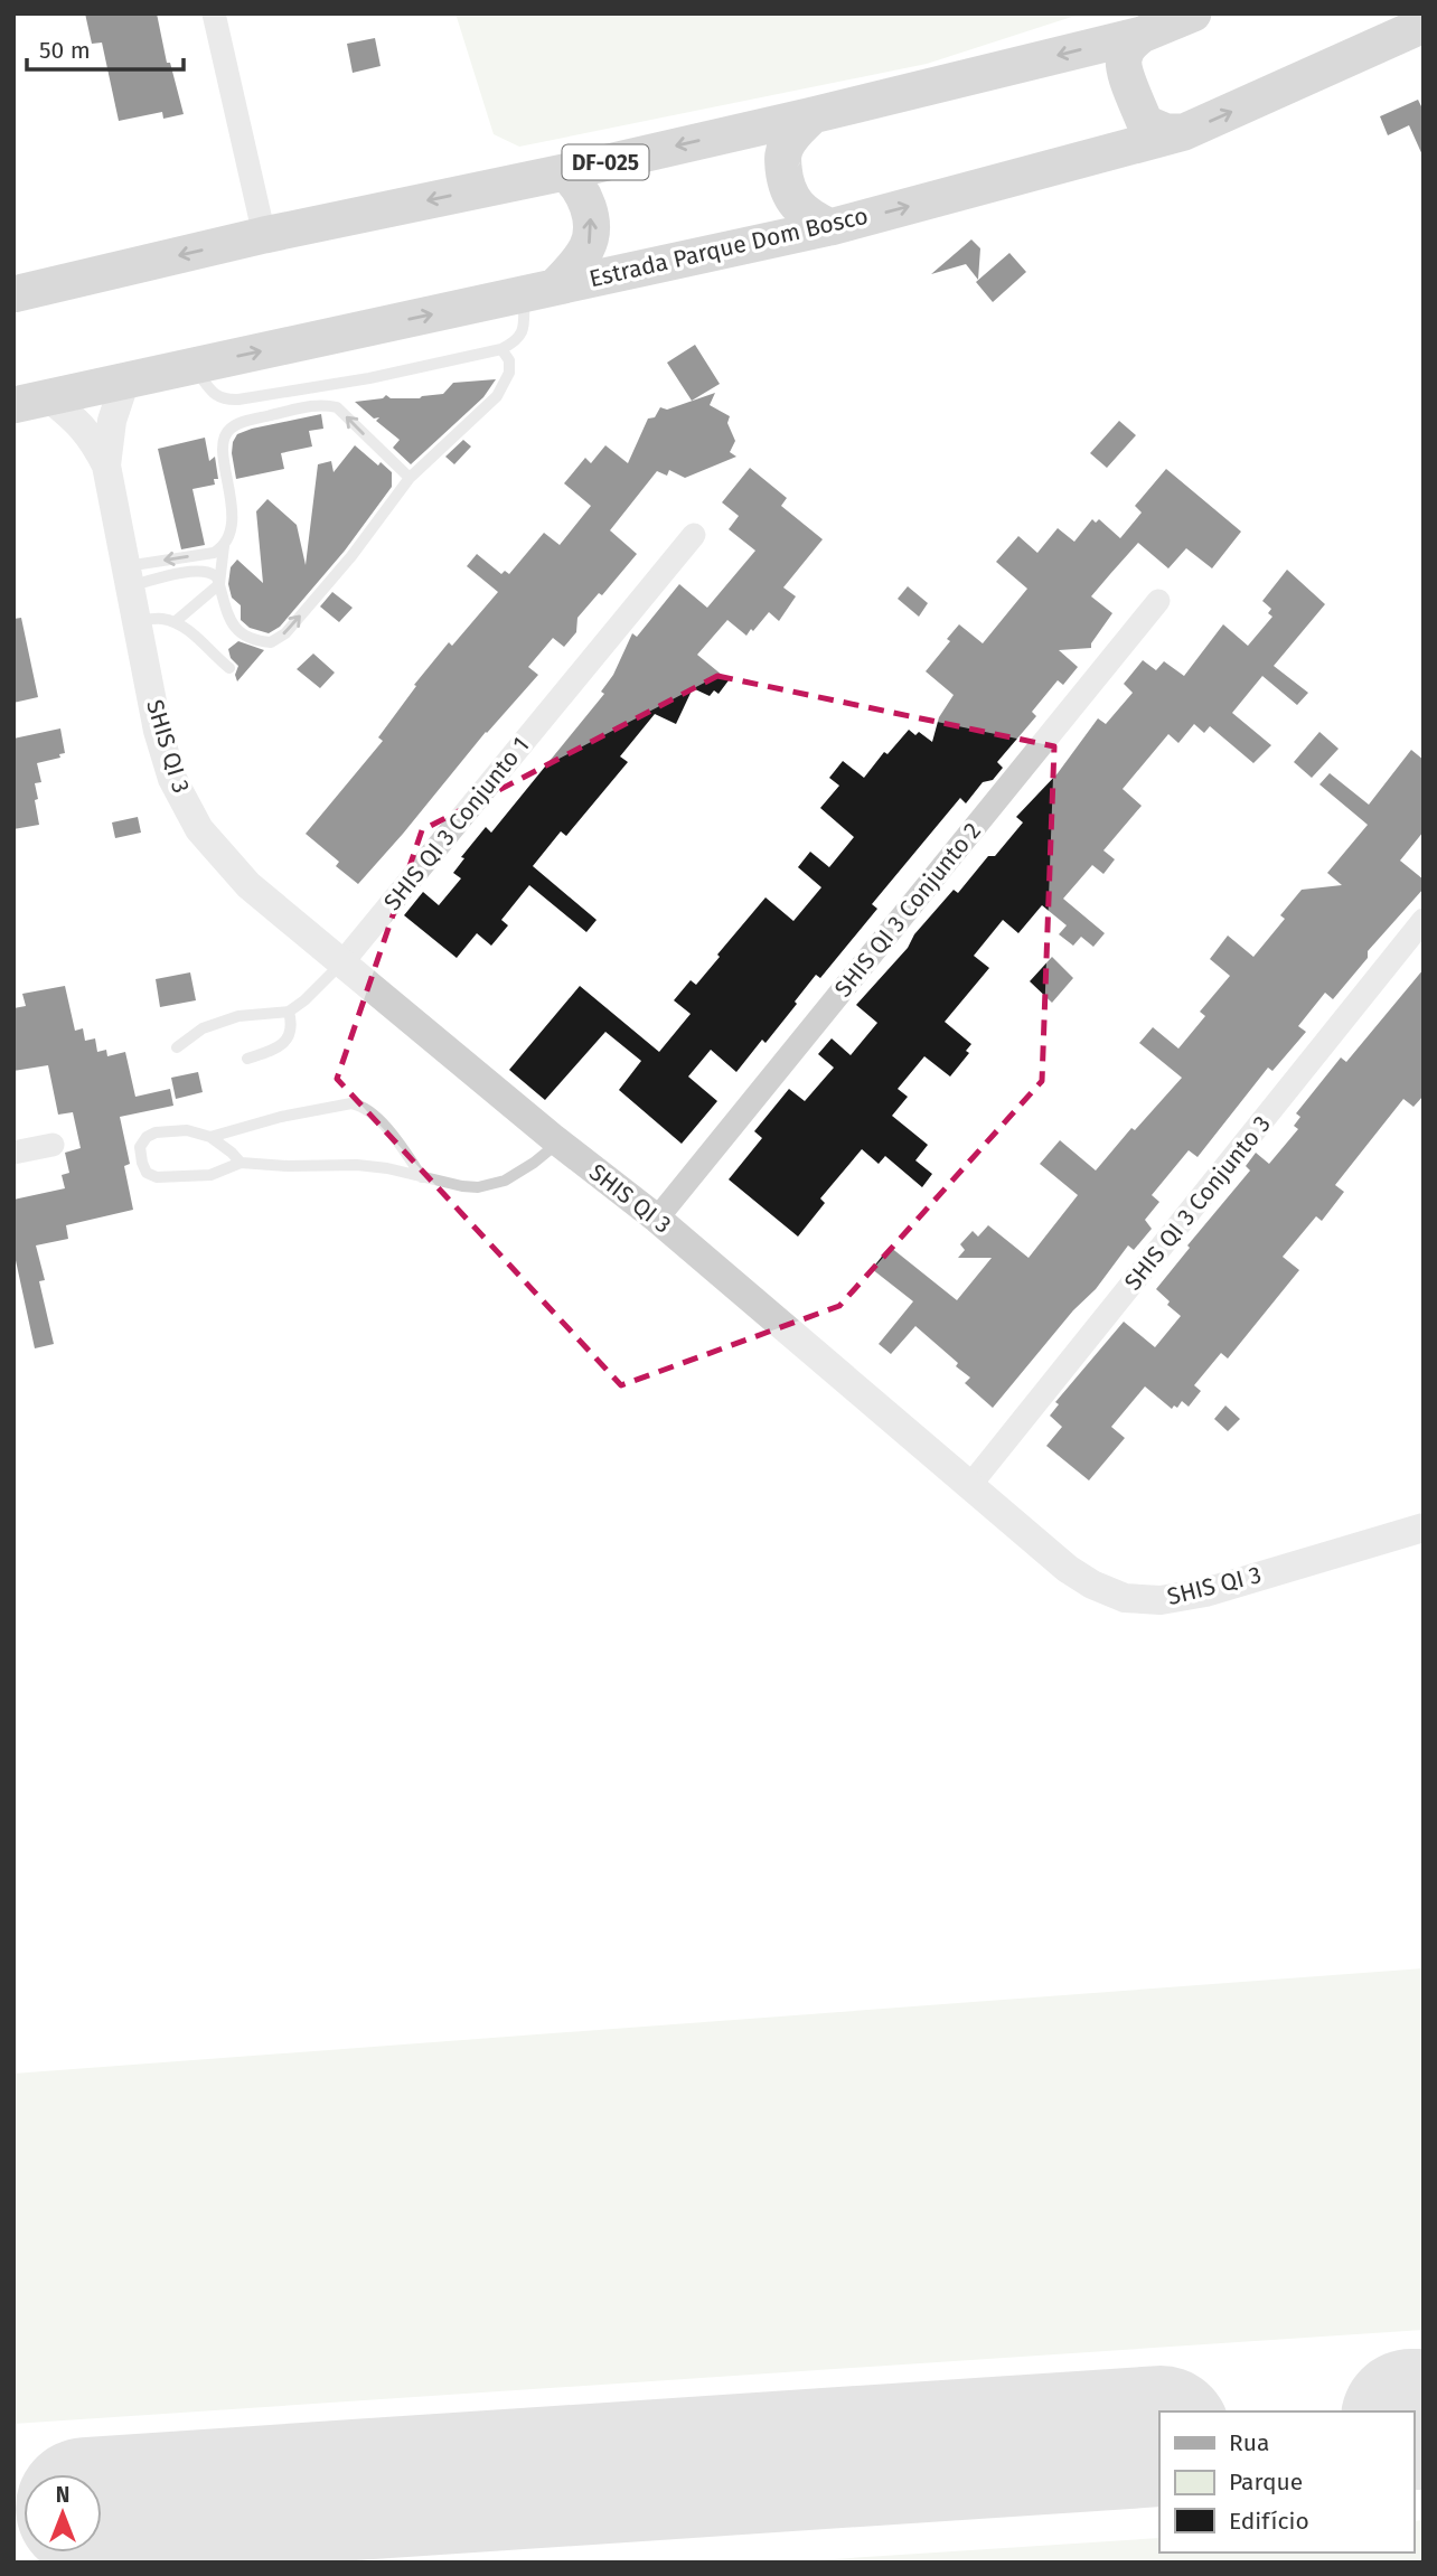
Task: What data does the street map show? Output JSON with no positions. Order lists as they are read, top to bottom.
{
  "streets": {
    "main road": ["DF-025", "Estrada Parque Dom Bosco"],
    "street": [
      "SHIS QI 3",
      "SHIS QI 3 Conjunto 1",
      "SHIS QI 3 Conjunto 2",
      "SHIS QI 3 Conjunto 3"
    ]
  },
  "crossings": [
    ["Estrada Parque Dom Bosco", "SHIS QI 3"],
    ["SHIS QI 3", "SHIS QI 3 Conjunto 1"],
    ["SHIS QI 3", "SHIS QI 3 Conjunto 2"],
    ["SHIS QI 3", "SHIS QI 3 Conjunto 3"]
  ],
  "legend": ["Rua", "Parque", "Edifício"],
  "scale_bar": "50 m",
  "north": "top"
}
